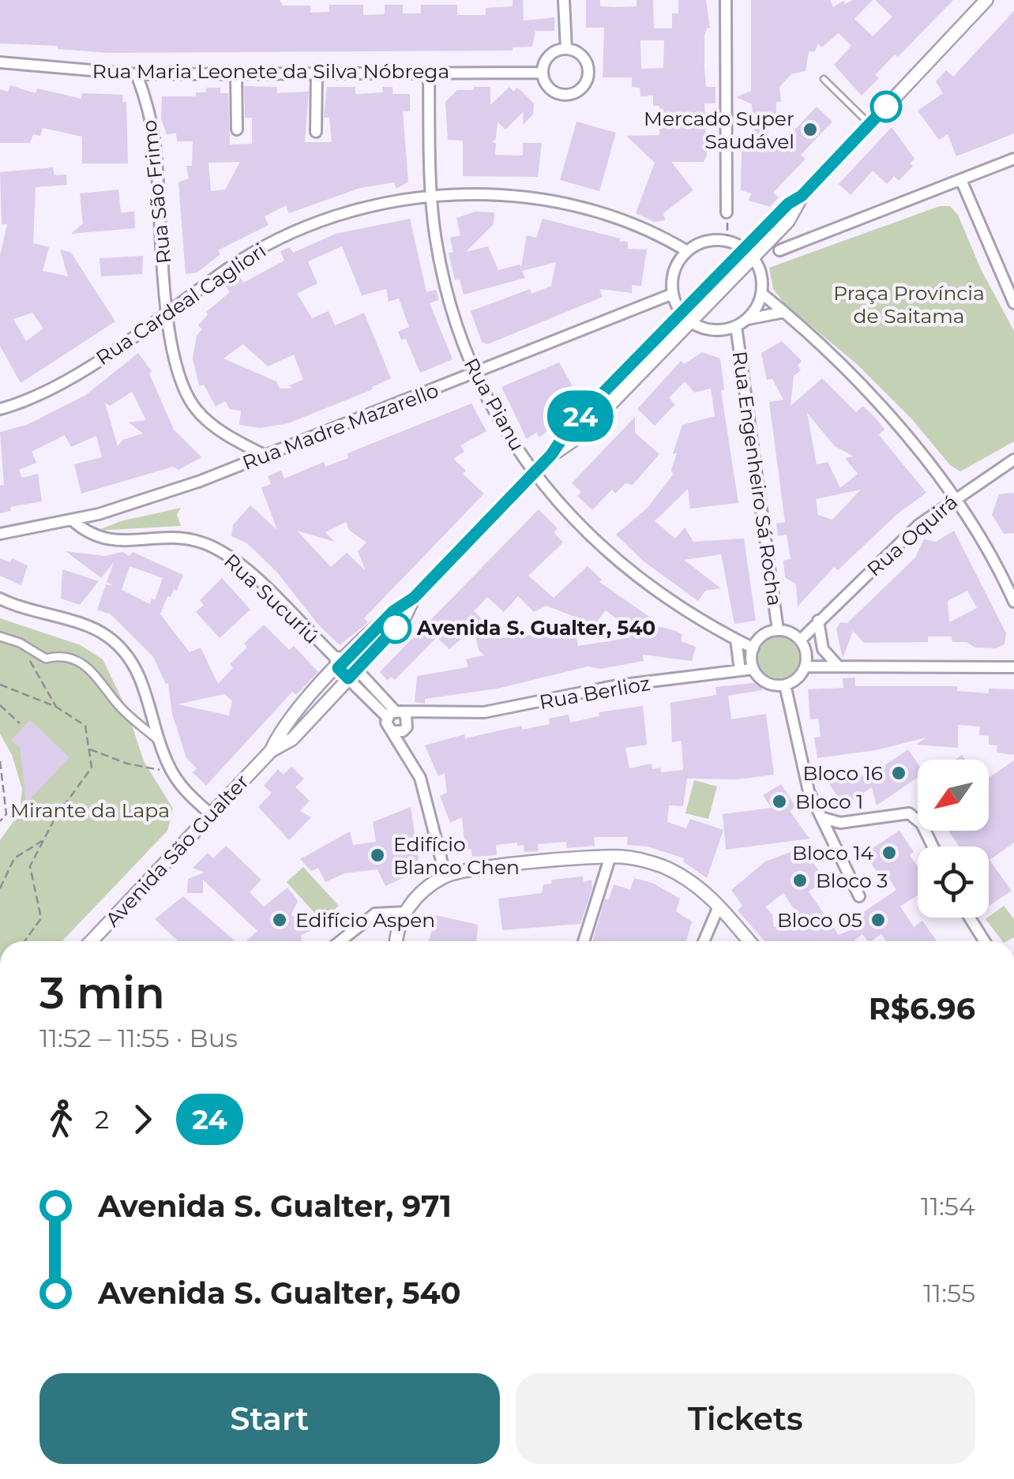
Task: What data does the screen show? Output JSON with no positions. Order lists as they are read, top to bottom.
{
  "streets": {
    "street": [
      "Rua Maria Leonete da Silva Nóbrega",
      "Rua São Frimo",
      "Rua Cardeal Cagliori",
      "Rua Pianu",
      "Rua Madre Mazarello",
      "Rua Engenheiro Sá Rocha",
      "Rua Oquirá",
      "Rua Sucuriú",
      "Rua Berlioz",
      "Avenida São Gualter"
    ]
  },
  "crossings": [
    ["Rua Maria Leonete da Silva Nóbrega", "Rua São Frimo"],
    ["Rua Maria Leonete da Silva Nóbrega", "Rua Pianu"],
    ["Rua São Frimo", "Rua Cardeal Cagliori"],
    ["Rua São Frimo", "Rua Madre Mazarello"],
    ["Rua Cardeal Cagliori", "Rua Pianu"],
    ["Rua Pianu", "Rua Madre Mazarello"],
    ["Rua Pianu", "Rua Engenheiro Sá Rocha"],
    ["Rua Pianu", "Rua Oquirá"],
    ["Rua Pianu", "Rua Berlioz"],
    ["Rua Pianu", "Avenida São Gualter"],
    ["Rua Madre Mazarello", "Rua Sucuriú"],
    ["Rua Engenheiro Sá Rocha", "Rua Oquirá"],
    ["Rua Engenheiro Sá Rocha", "Rua Berlioz"],
    ["Rua Oquirá", "Rua Berlioz"],
    ["Rua Sucuriú", "Rua Berlioz"],
    ["Rua Sucuriú", "Avenida São Gualter"]
  ],
  "parks": ["Praça Província de Saitama", "Mirante da Lapa"],
  "places": [
    "Mercado Super Saudável",
    "Avenida S. Gualter, 540",
    "Bloco 16",
    "Bloco 1",
    "Bloco 14",
    "Edifício Blanco Chen",
    "Bloco 3",
    "Edifício Aspen",
    "Bloco 05"
  ],
  "lines": ["bus line 24"],
  "north": "bottom left",
  "page": {
    "on_map": "24",
    "heading": ["3 min", "11:52 – 11:55 · Bus", "R$6.96"],
    "legs": ["2", "24"],
    "list": [
      {
        "name": "Avenida S. Gualter, 971",
        "value": "11:54"
      },
      {
        "name": "Avenida S. Gualter, 540",
        "value": "11:55"
      }
    ],
    "buttons": ["Start", "Tickets"]
  }
}
